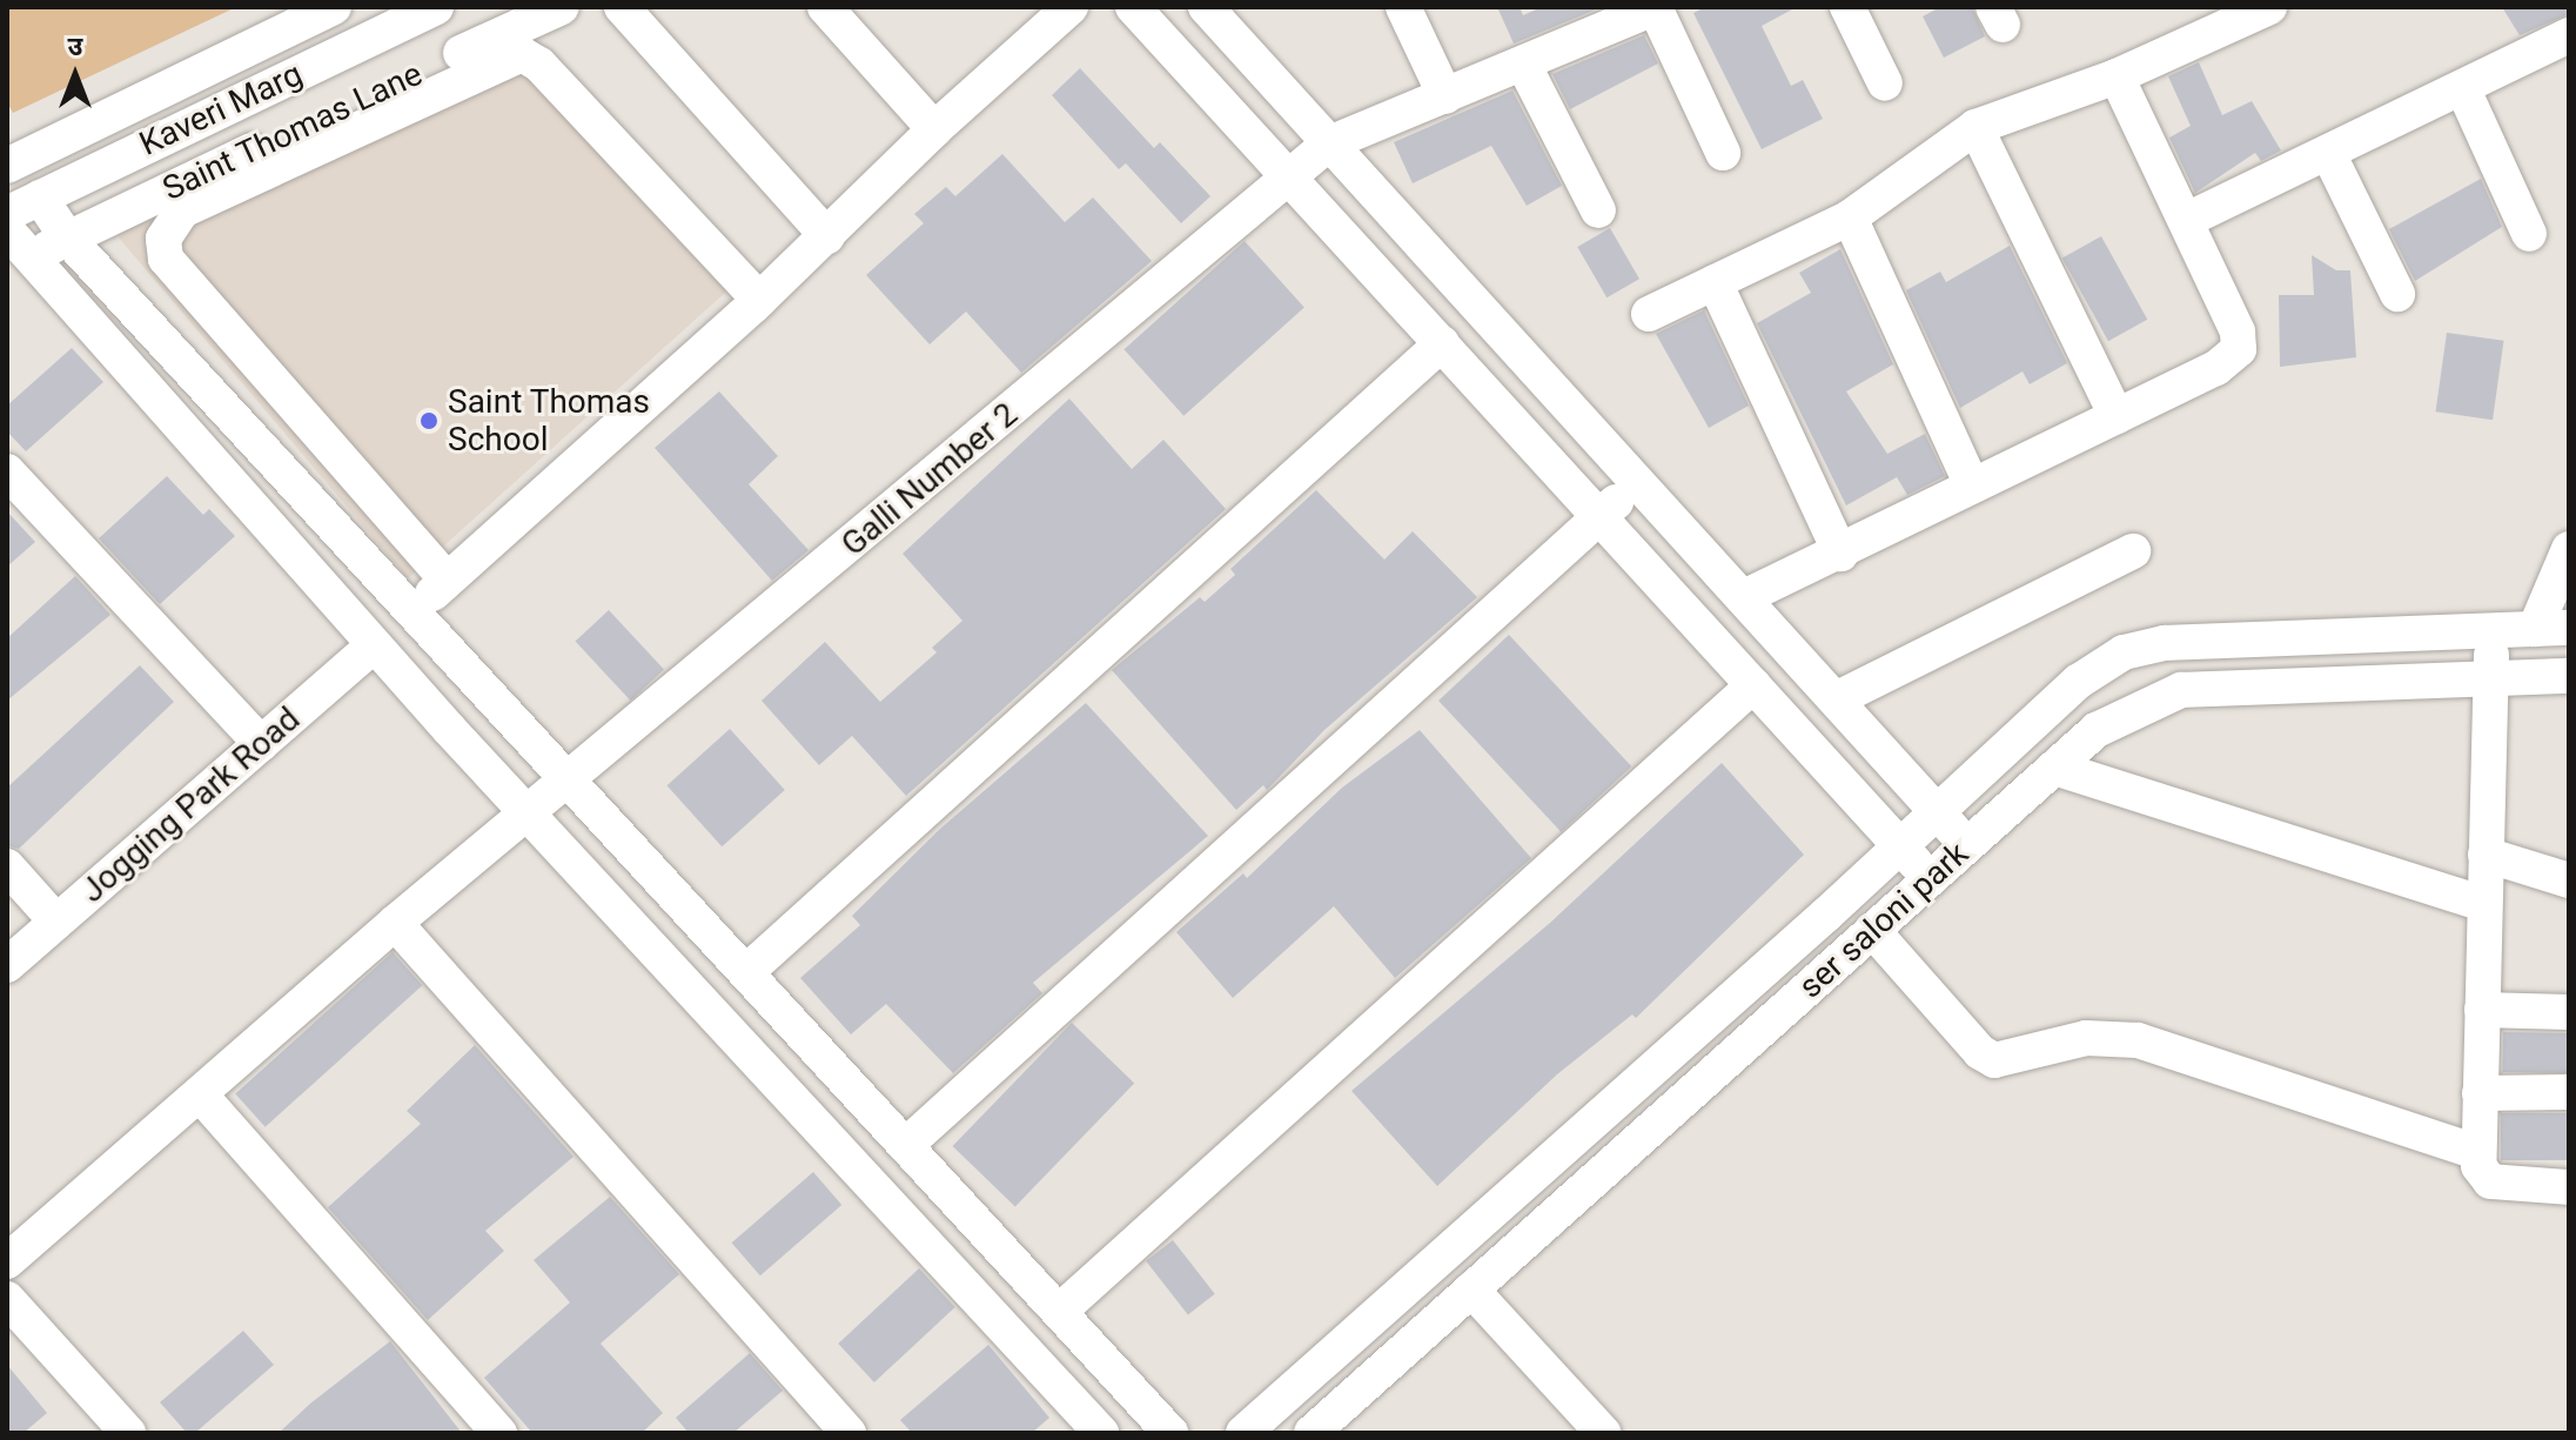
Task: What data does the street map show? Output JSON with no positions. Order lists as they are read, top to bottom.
{
  "streets": {
    "street": [
      "Kaveri Marg",
      "Saint Thomas Lane",
      "Galli Number 2",
      "Jogging Park Road",
      "ser saloni park"
    ]
  },
  "places": ["Saint Thomas School"],
  "north": "top"
}
